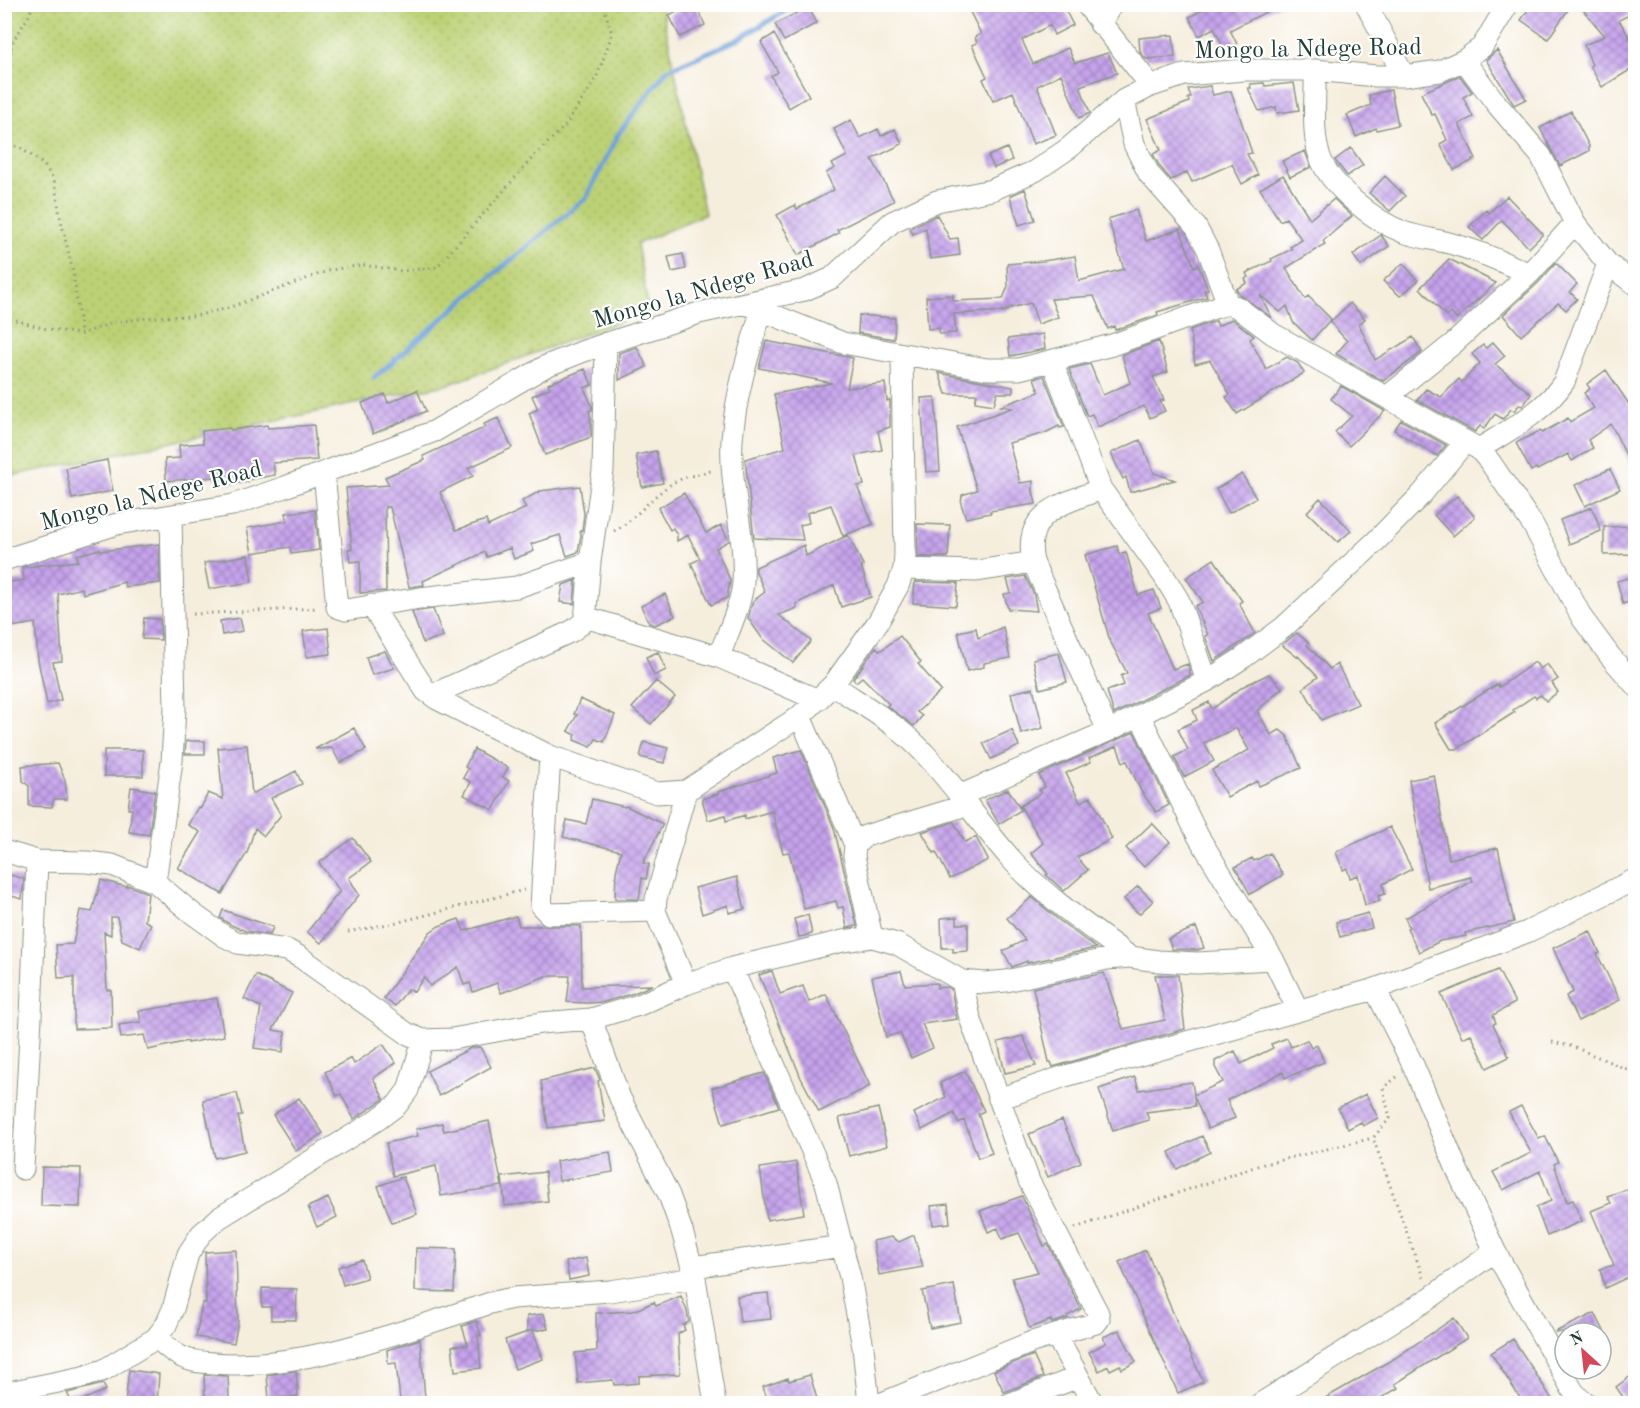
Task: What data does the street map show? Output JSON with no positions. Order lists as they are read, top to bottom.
{
  "streets": {
    "street": ["Mongo la Ndege Road"]
  },
  "north": "top left"
}
